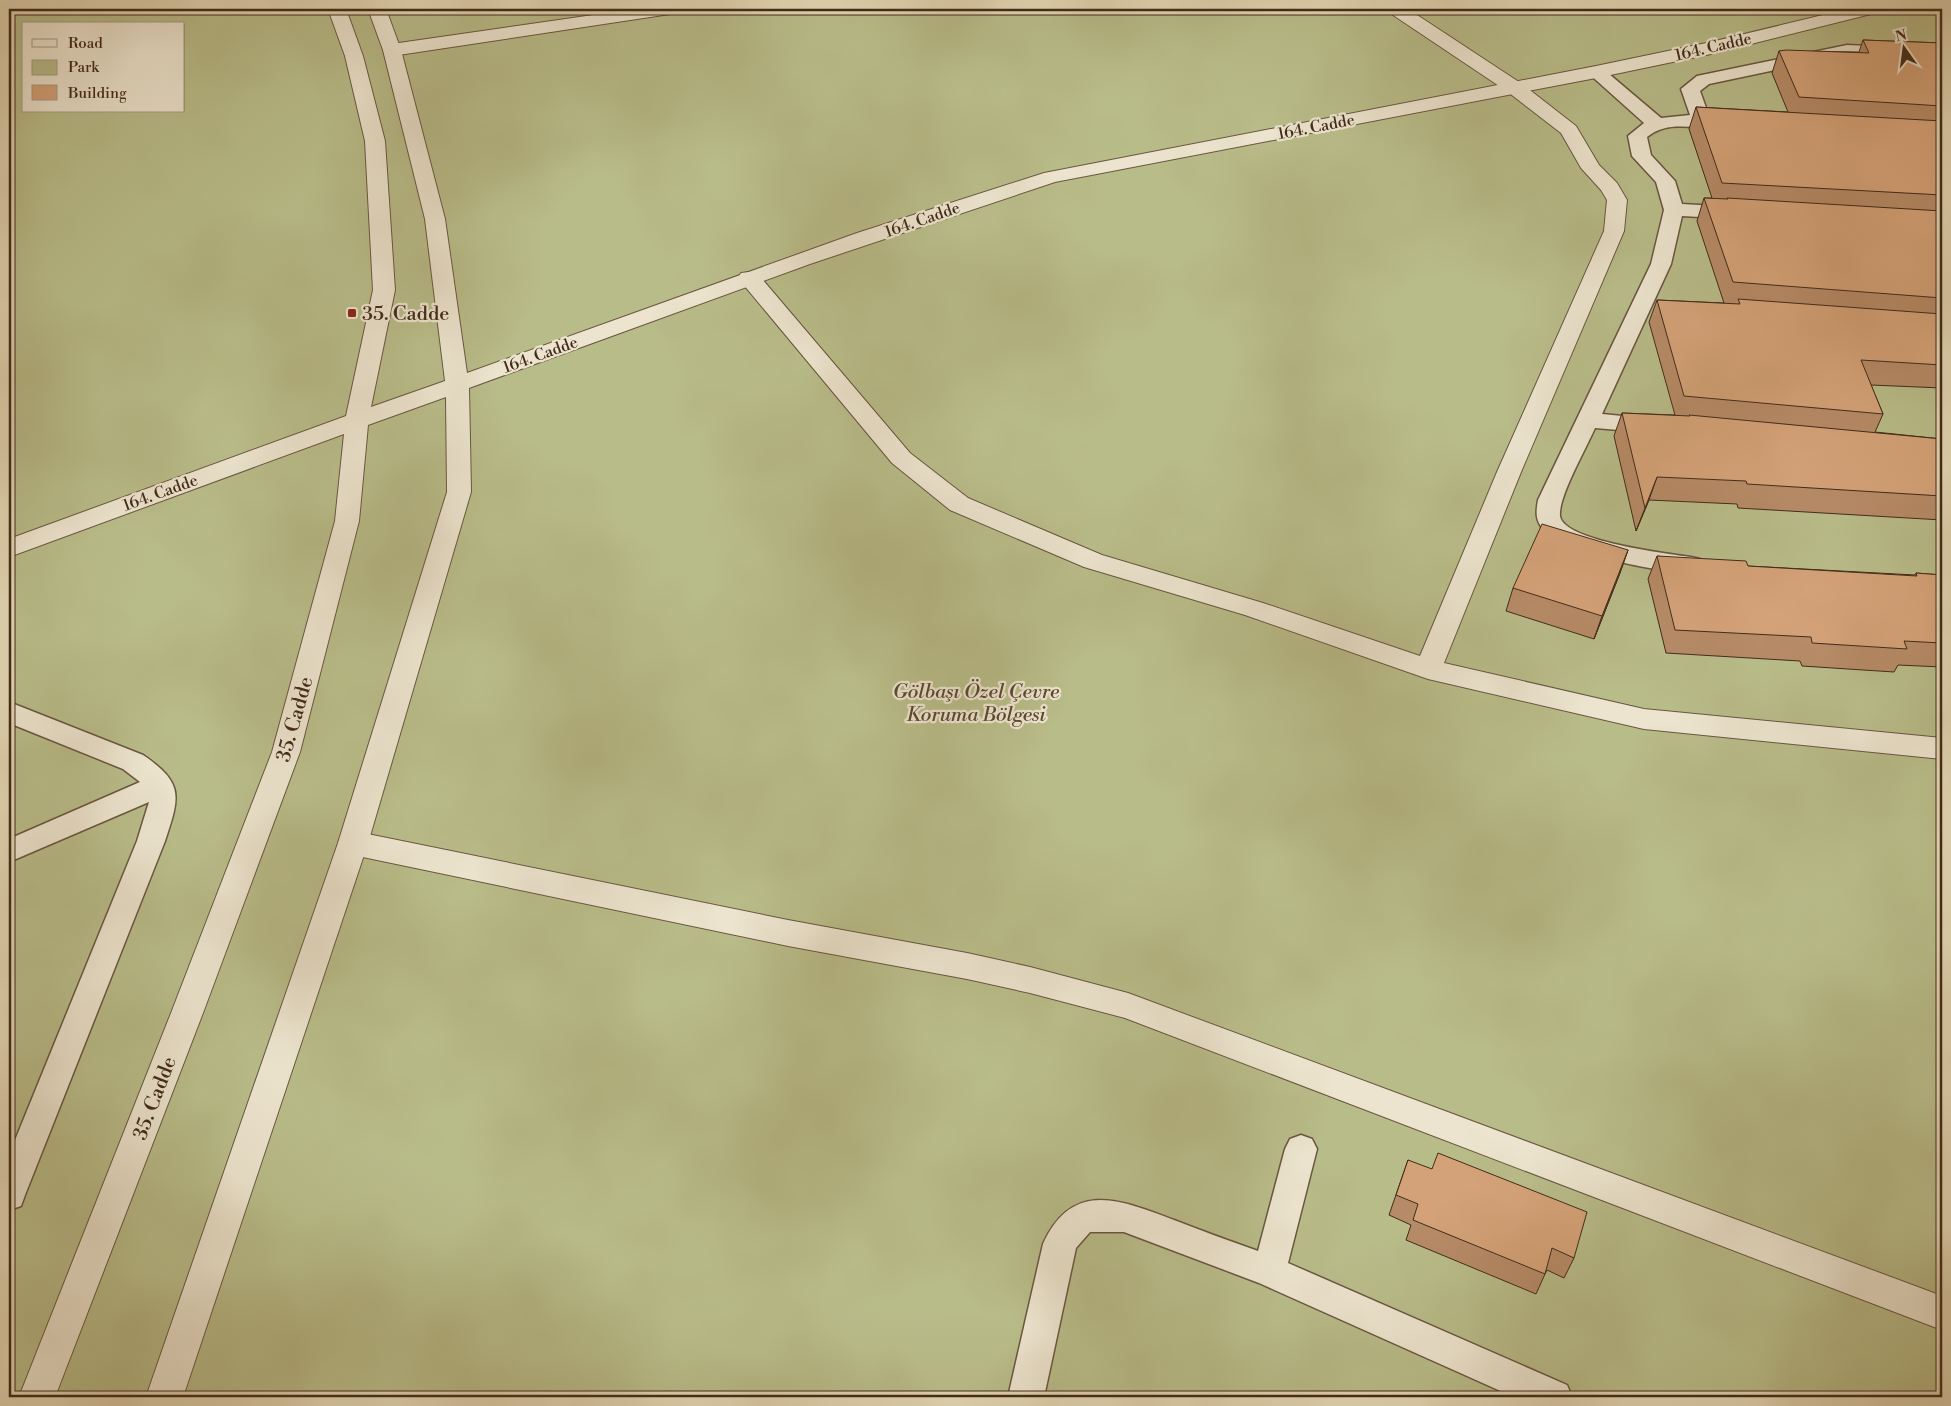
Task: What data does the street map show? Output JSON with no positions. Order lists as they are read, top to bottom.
{
  "streets": {
    "street": ["164. Cadde", "35. Cadde"]
  },
  "crossings": [
    ["164. Cadde", "35. Cadde"]
  ],
  "parks": ["Gölbaşı Özel Çevre Koruma Bölgesi"],
  "places": {
    "transit": ["35. Cadde"]
  },
  "legend": ["Road", "Park", "Building"],
  "north": "top"
}
